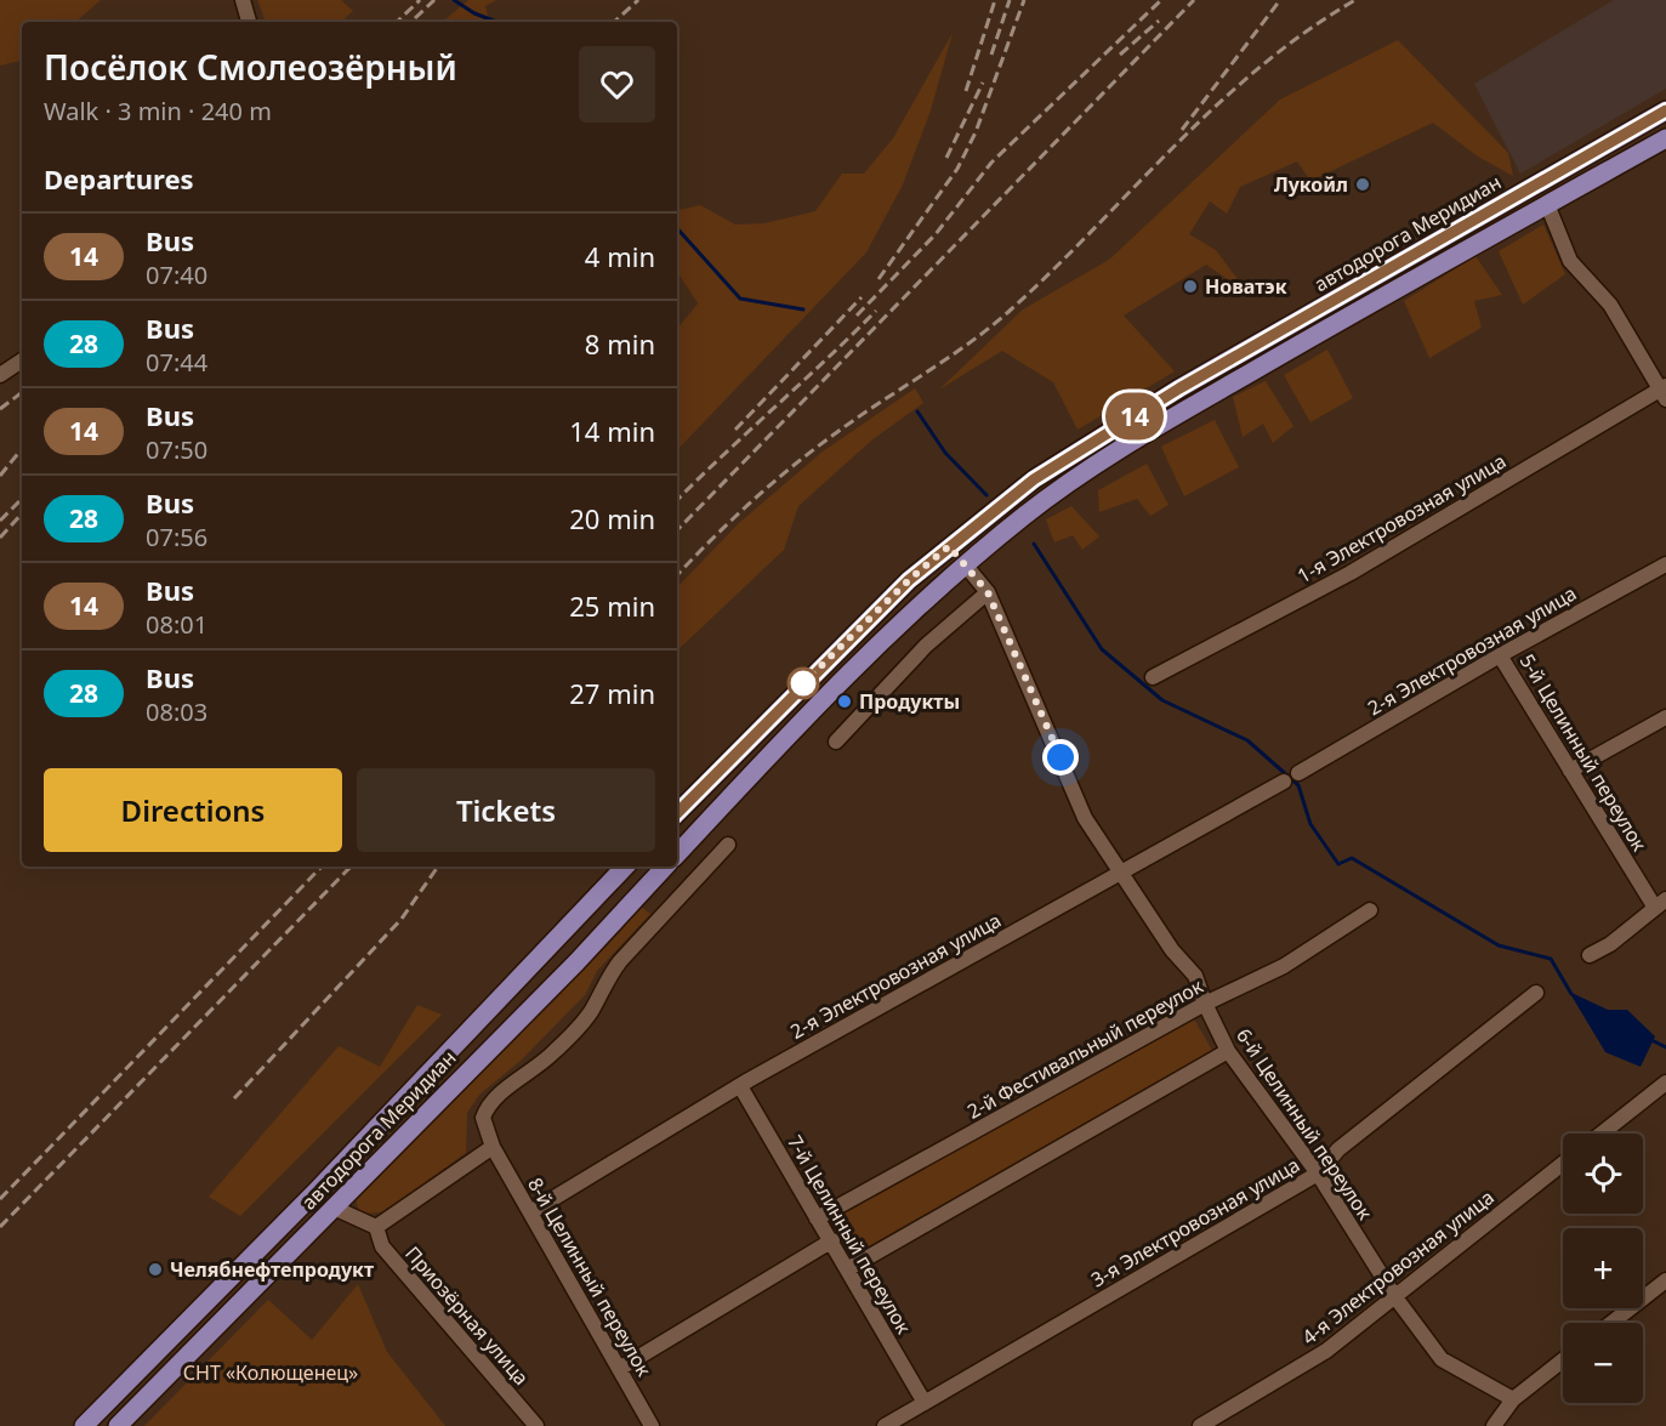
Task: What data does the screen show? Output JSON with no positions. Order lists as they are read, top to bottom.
{
  "streets": {
    "main road": ["автодорога Меридиан"],
    "street": [
      "1-я Электровозная улица",
      "2-я Электровозная улица",
      "5-й Целинный переулок",
      "2-й Фестивальный переулок",
      "6-й Целинный переулок",
      "3-я Электровозная улица",
      "7-й Целинный переулок",
      "4-я Электровозная улица",
      "8-й Целинный переулок",
      "Приозёрная улица"
    ]
  },
  "crossings": [
    ["2-я Электровозная улица", "5-й Целинный переулок"],
    ["2-я Электровозная улица", "6-й Целинный переулок"],
    ["2-я Электровозная улица", "7-й Целинный переулок"],
    ["2-я Электровозная улица", "8-й Целинный переулок"],
    ["2-й Фестивальный переулок", "6-й Целинный переулок"],
    ["2-й Фестивальный переулок", "7-й Целинный переулок"],
    ["6-й Целинный переулок", "3-я Электровозная улица"],
    ["6-й Целинный переулок", "4-я Электровозная улица"],
    ["3-я Электровозная улица", "7-й Целинный переулок"]
  ],
  "parks": ["СНТ «Колющенец»"],
  "places": [
    "Лукойл",
    "Новатэк",
    "Продукты",
    "Челябнефтепродукт"
  ],
  "lines": ["bus line 14"],
  "page": {
    "on_map": "14",
    "heading": [
      ["Посёлок Смолеозёрный", "Walk · 3 min · 240 m"],
      "Departures"
    ],
    "list": [
      {
        "mark": "14",
        "name": "Bus",
        "note": "07:40",
        "value": "4 min"
      },
      {
        "mark": "28",
        "name": "Bus",
        "note": "07:44",
        "value": "8 min"
      },
      {
        "mark": "14",
        "name": "Bus",
        "note": "07:50",
        "value": "14 min"
      },
      {
        "mark": "28",
        "name": "Bus",
        "note": "07:56",
        "value": "20 min"
      },
      {
        "mark": "14",
        "name": "Bus",
        "note": "08:01",
        "value": "25 min"
      },
      {
        "mark": "28",
        "name": "Bus",
        "note": "08:03",
        "value": "27 min"
      }
    ],
    "buttons": ["Directions", "Tickets"],
    "map_buttons": ["+", "−"]
  }
}
